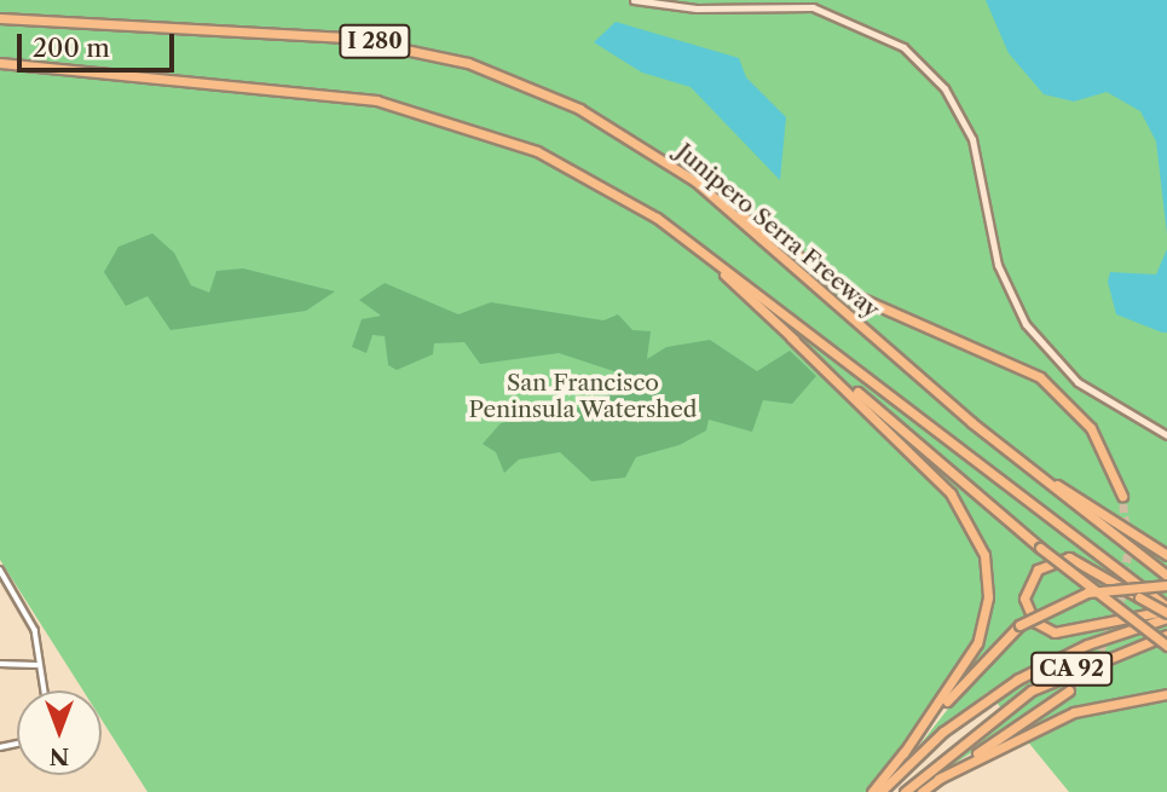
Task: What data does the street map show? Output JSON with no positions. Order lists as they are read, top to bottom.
{
  "streets": {
    "highway": ["I 280", "Junipero Serra Freeway", "CA 92"]
  },
  "parks": ["San Francisco Peninsula Watershed"],
  "scale_bar": "200 m",
  "north": "bottom"
}
